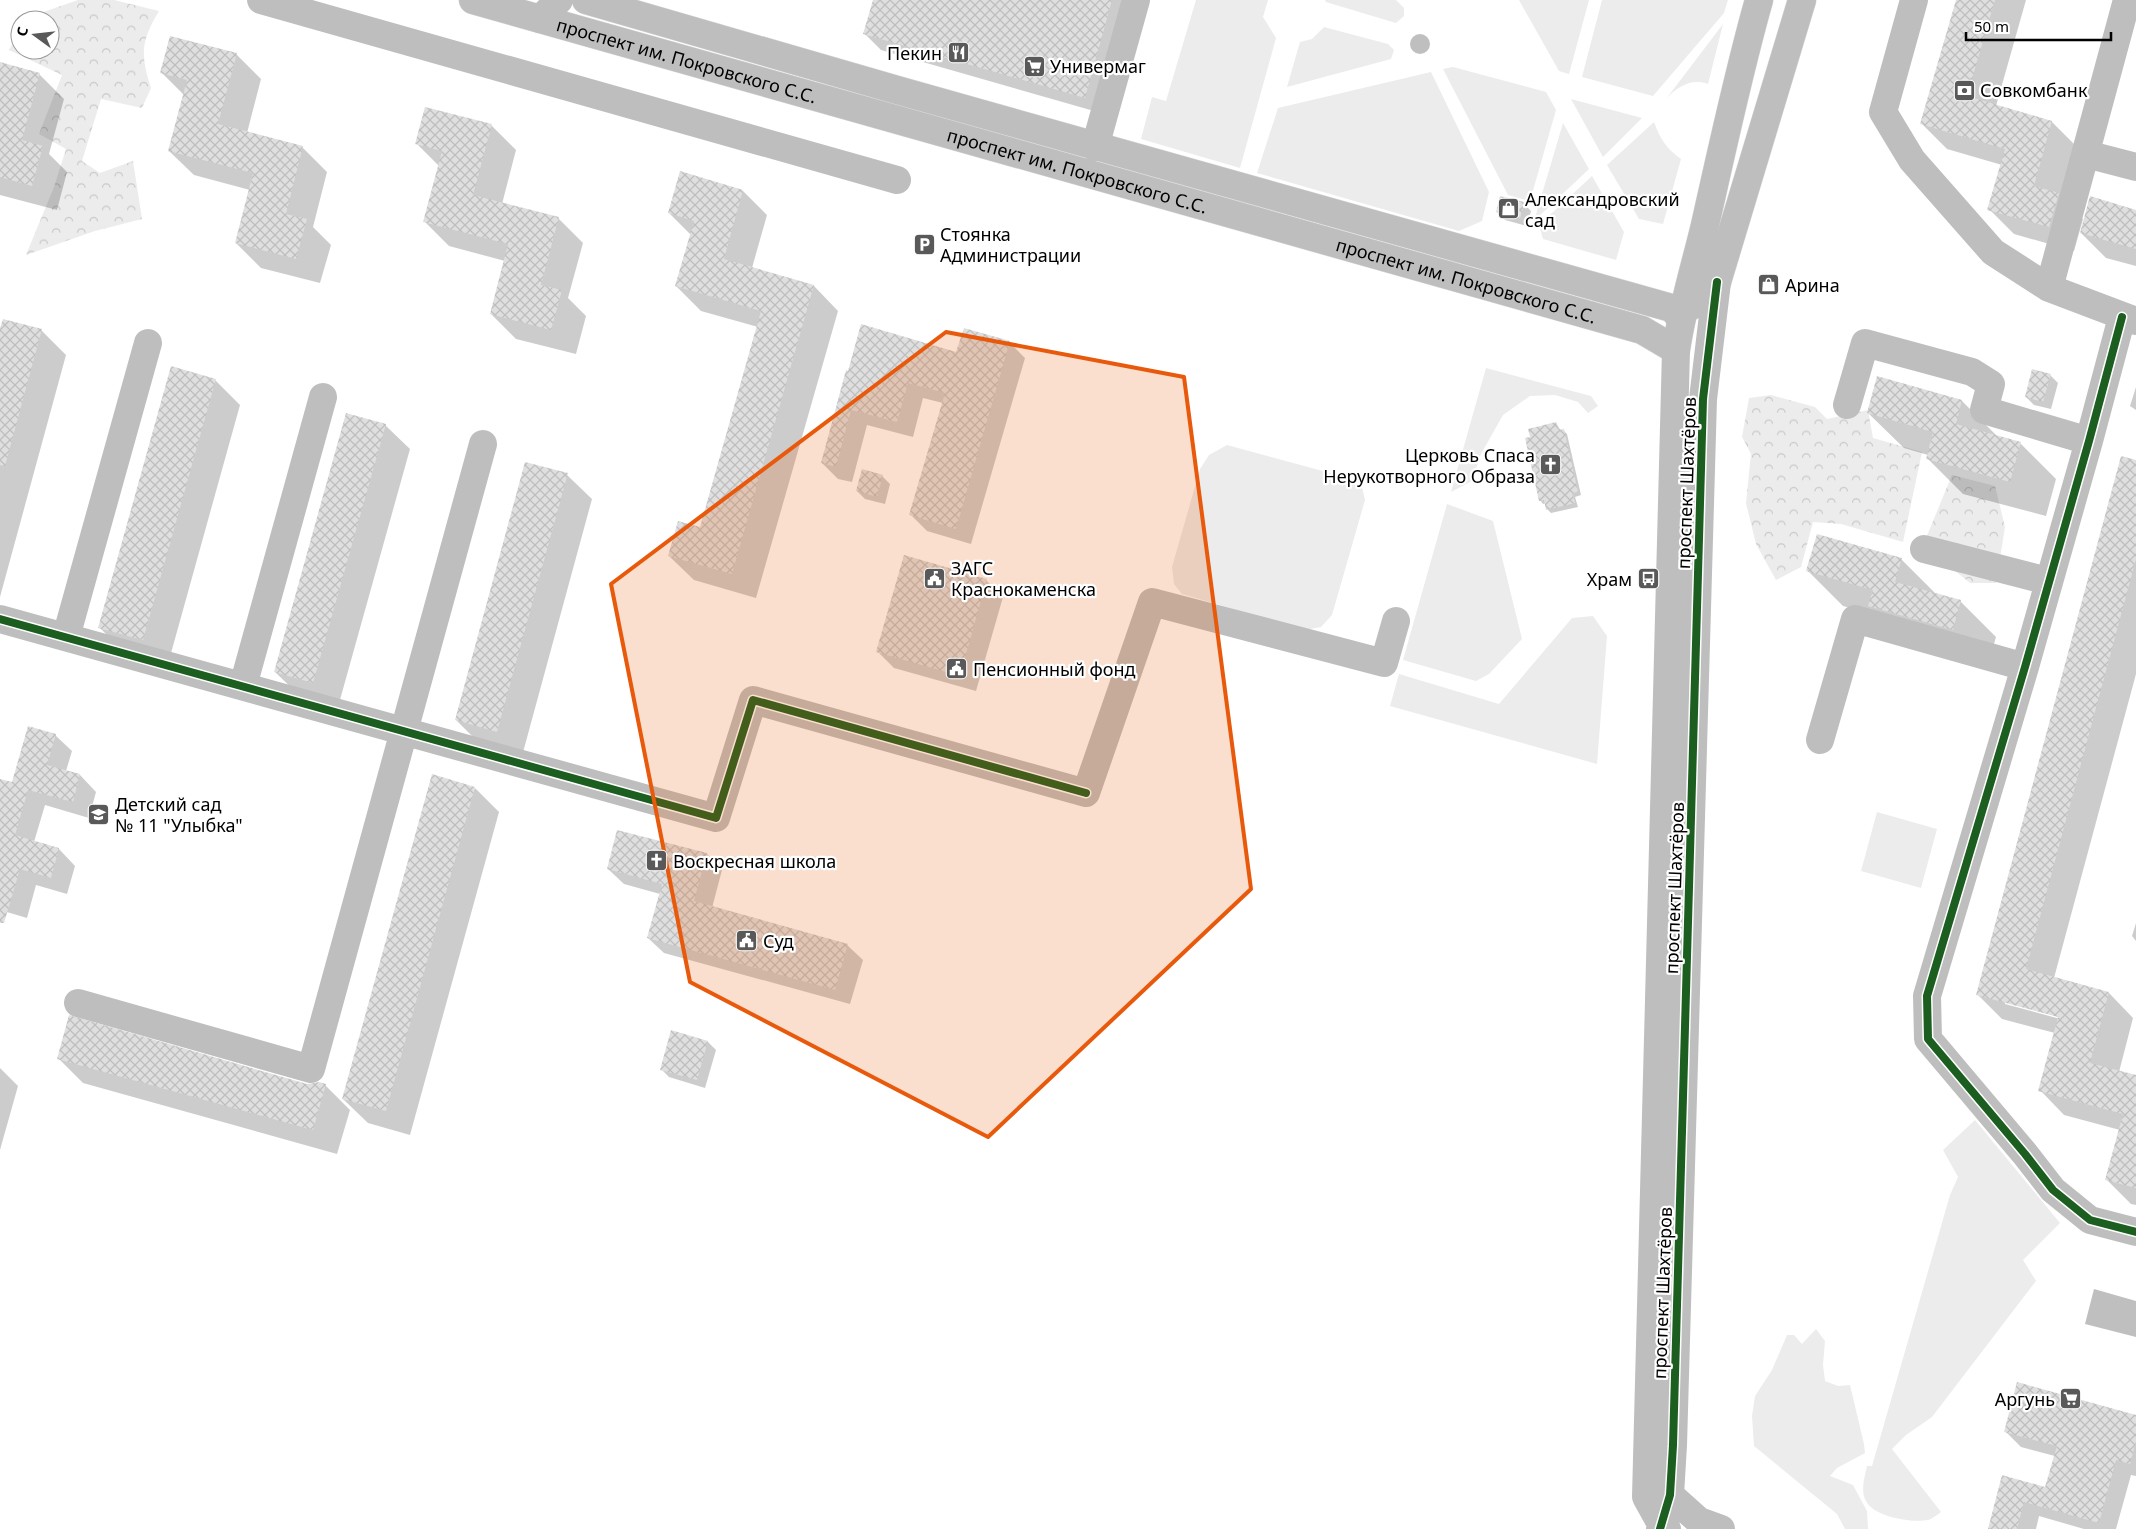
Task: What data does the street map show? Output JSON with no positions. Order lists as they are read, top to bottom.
{
  "streets": {
    "street": ["проспект им. Покровского С.С.", "проспект Шахтёров"]
  },
  "crossings": [
    ["проспект им. Покровского С.С.", "проспект Шахтёров"]
  ],
  "places": {
    "restaurant": ["Пекин"],
    "supermarket": ["Универмаг", "Аргунь"],
    "bank": ["Совкомбанк"],
    "shop": ["Александровский сад", "Арина"],
    "parking": ["Стоянка Администрации"],
    "church": ["Церковь Спаса Нерукотворного Образа", "Воскресная школа"],
    "public building": ["ЗАГС Краснокаменска", "Пенсионный фонд", "Суд"],
    "bus stop": ["Храм"],
    "school or university": ["Детский сад № 11 \"Улыбка\""]
  },
  "scale_bar": "50 m",
  "north": "left"
}
